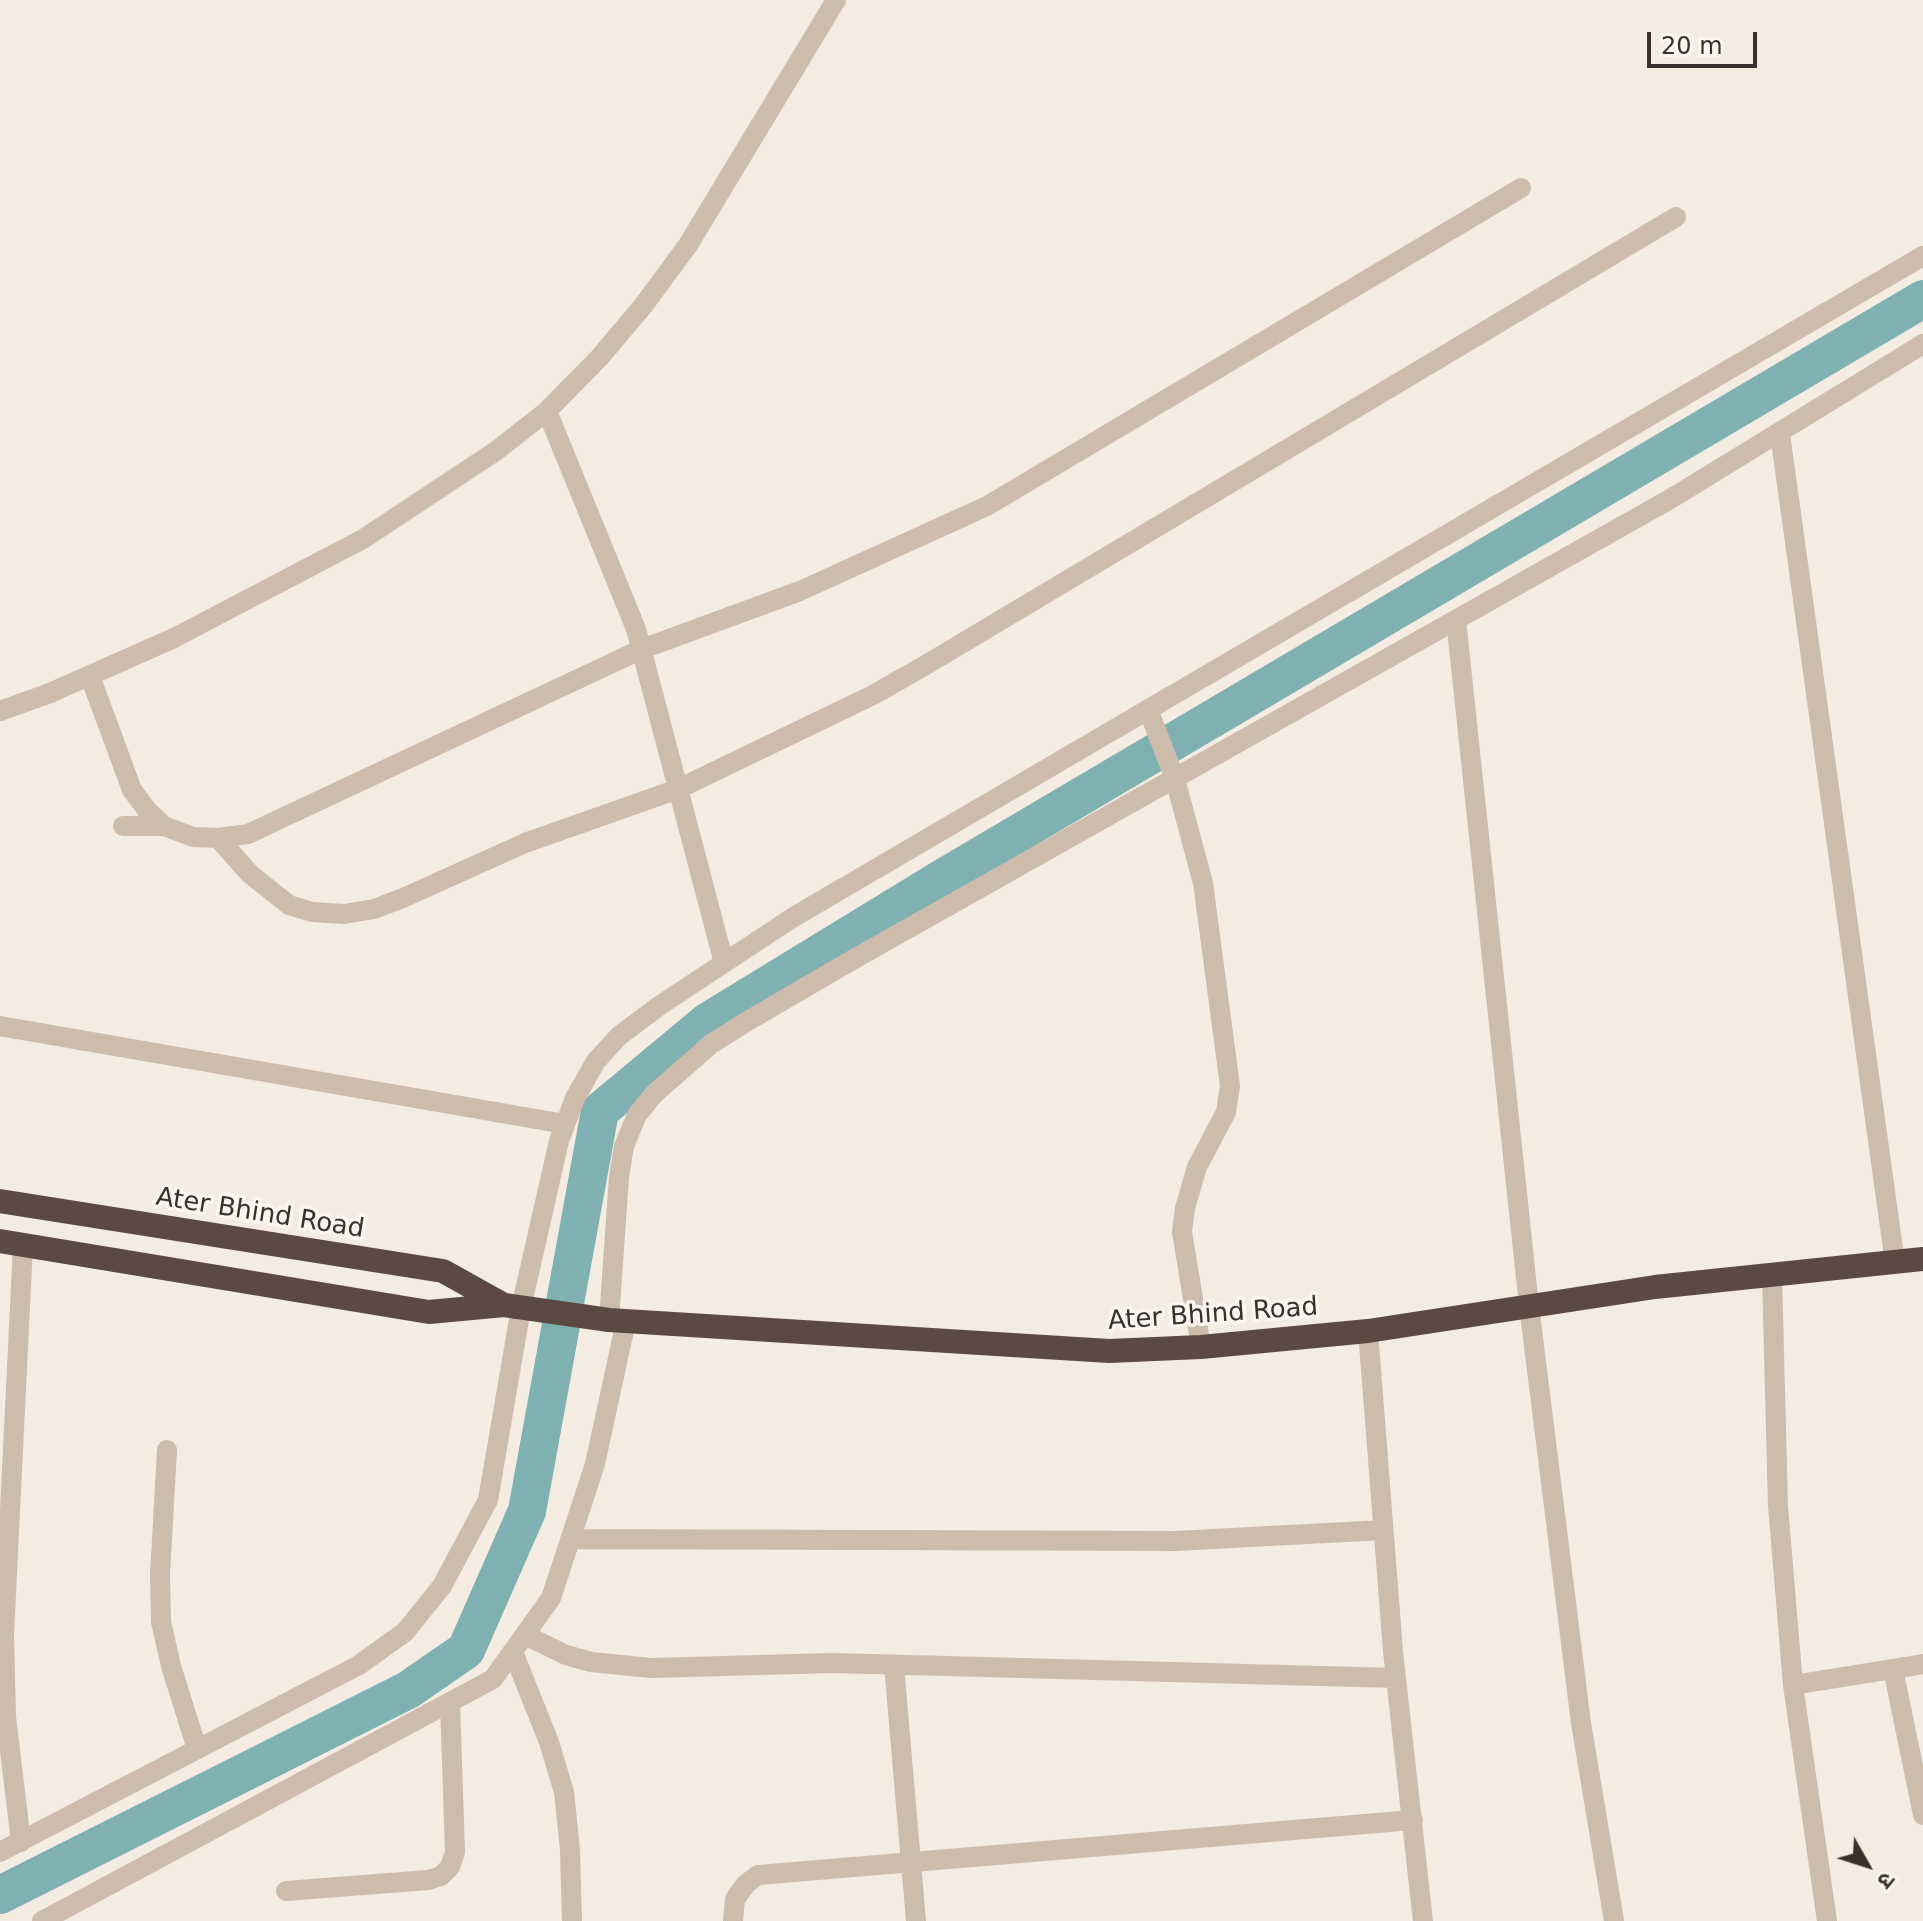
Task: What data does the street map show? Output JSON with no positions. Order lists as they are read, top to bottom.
{
  "streets": {
    "highway": ["Ater Bhind Road"]
  },
  "scale_bar": "20 m",
  "north": "bottom right"
}
